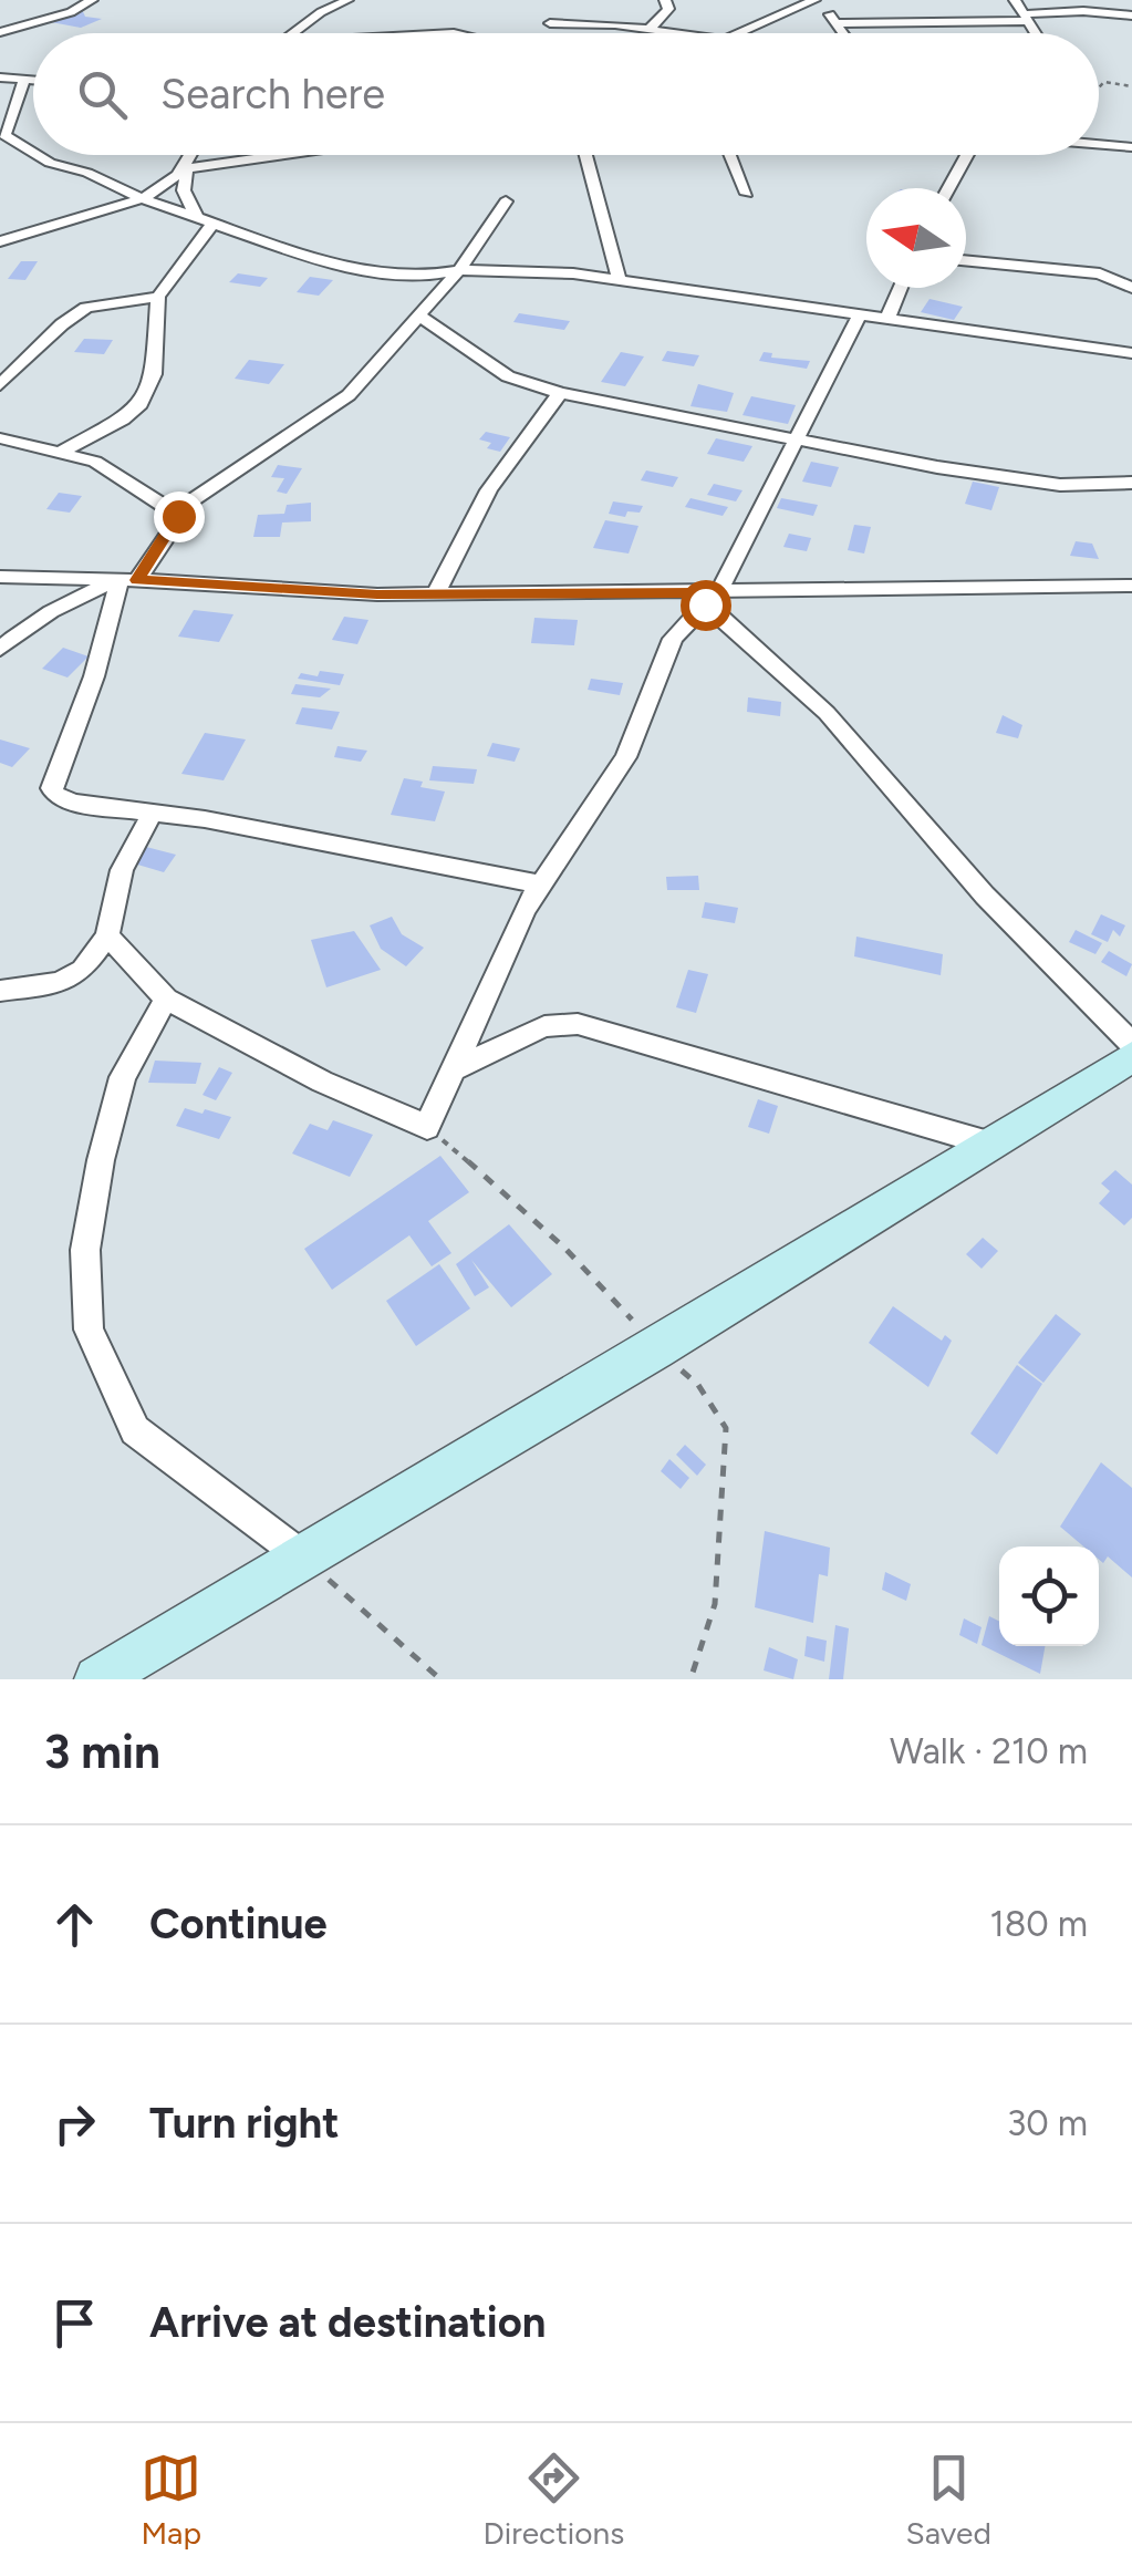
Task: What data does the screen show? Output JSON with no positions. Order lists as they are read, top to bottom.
{
  "north": "left",
  "page": {
    "search": "Search here",
    "heading": ["3 min", "Walk · 210 m"],
    "list": [
      ["Continue", "180 m"],
      ["Turn right", "30 m"],
      "Arrive at destination"
    ],
    "nav": ["Map", "Directions", "Saved"]
  }
}
